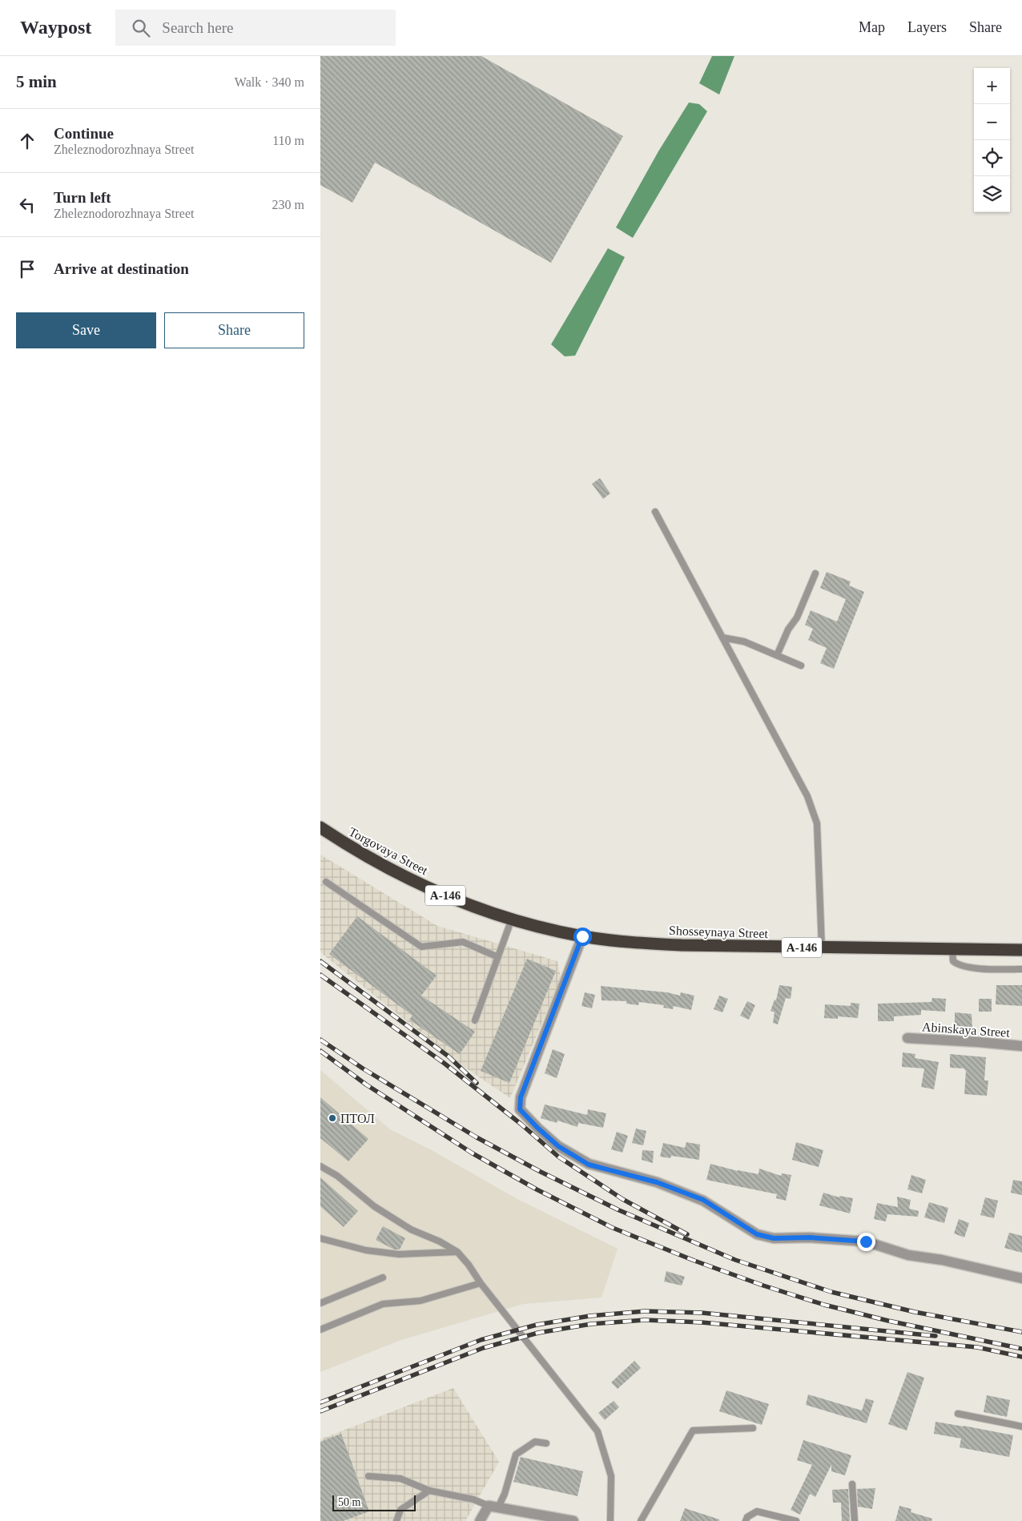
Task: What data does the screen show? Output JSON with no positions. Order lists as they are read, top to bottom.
{
  "streets": {
    "highway": ["Torgovaya Street", "А-146", "Shosseynaya Street"],
    "street": ["Abinskaya Street"]
  },
  "crossings": [
    ["Torgovaya Street", "Shosseynaya Street"]
  ],
  "places": ["ПТОЛ"],
  "scale_bar": "50 m",
  "page": {
    "header": "Waypost",
    "search": "Search here",
    "nav": ["Map", "Layers", "Share"],
    "heading": ["5 min", "Walk · 340 m"],
    "map_buttons": ["+", "−"],
    "list": [
      ["Continue", "Zheleznodorozhnaya Street", "110 m"],
      ["Turn left", "Zheleznodorozhnaya Street", "230 m"],
      "Arrive at destination"
    ],
    "buttons": ["Save", "Share"],
    "scale": "50 m"
  }
}
